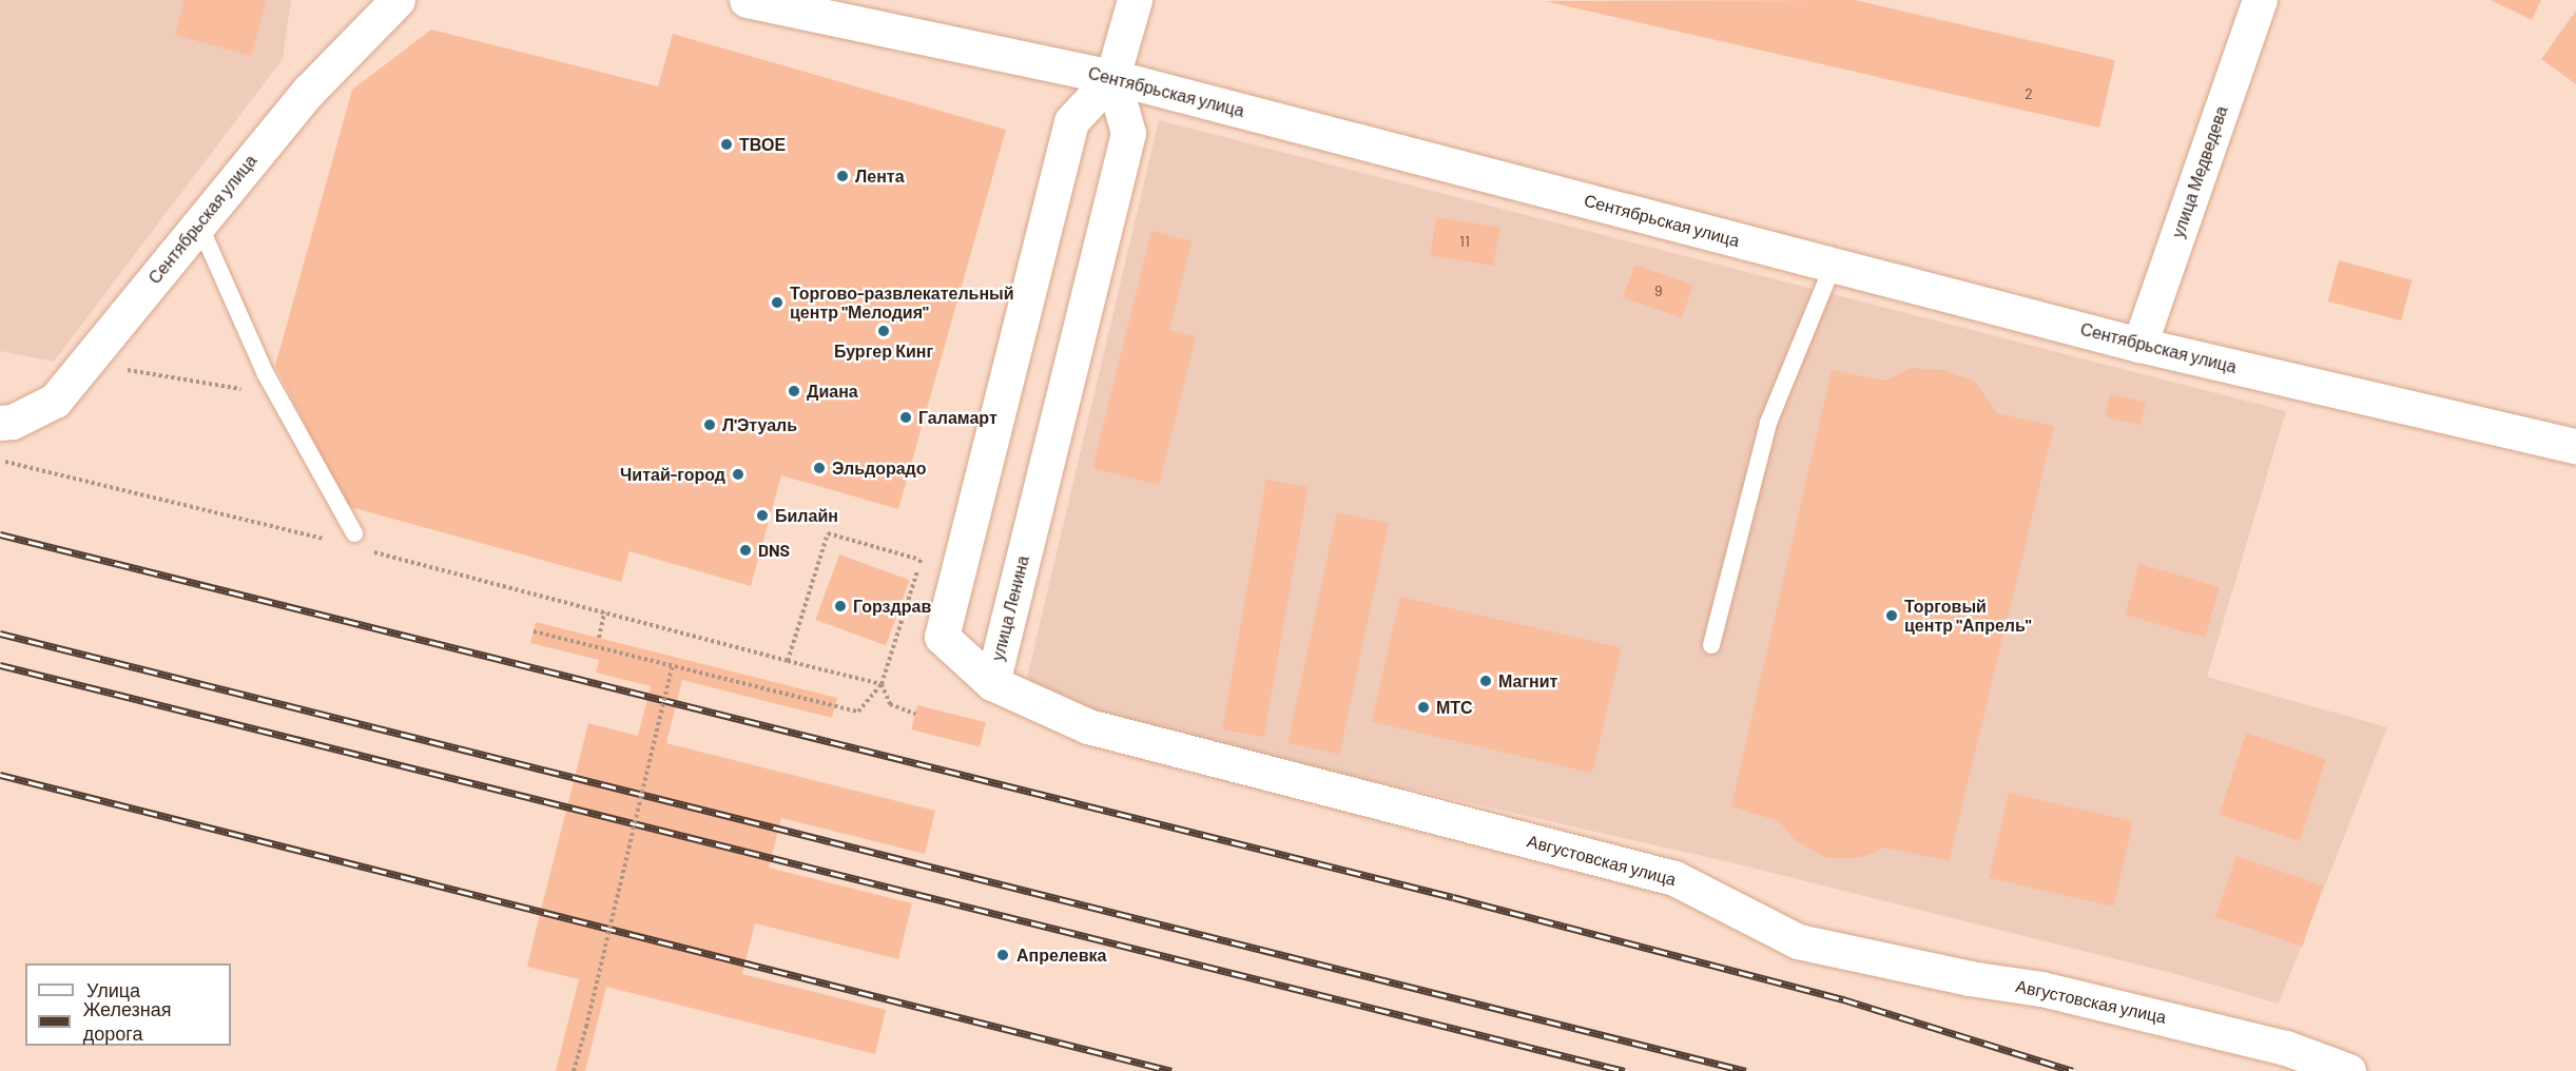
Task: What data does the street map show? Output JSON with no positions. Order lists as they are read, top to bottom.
{
  "streets": {
    "street": [
      "Сентябрьская улица",
      "улица Медведева",
      "улица Ленина",
      "Августовская улица"
    ]
  },
  "crossings": [
    ["Сентябрьская улица", "улица Медведева"],
    ["Сентябрьская улица", "улица Ленина"],
    ["улица Ленина", "Августовская улица"]
  ],
  "places": [
    "ТВОЕ",
    "Лента",
    "Торгово-развлекательный центр \"Мелодия\"",
    "Бургер Кинг",
    "Диана",
    "Галамарт",
    "Л'Этуаль",
    "Эльдорадо",
    "Читай-город",
    "Билайн",
    "DNS",
    "Горздрав",
    "Торговый центр \"Апрель\"",
    "Магнит",
    "МТС",
    "Апрелевка"
  ],
  "house_numbers": ["2", "11", "9"],
  "legend": ["Улица", "Железная дорога"]
}
